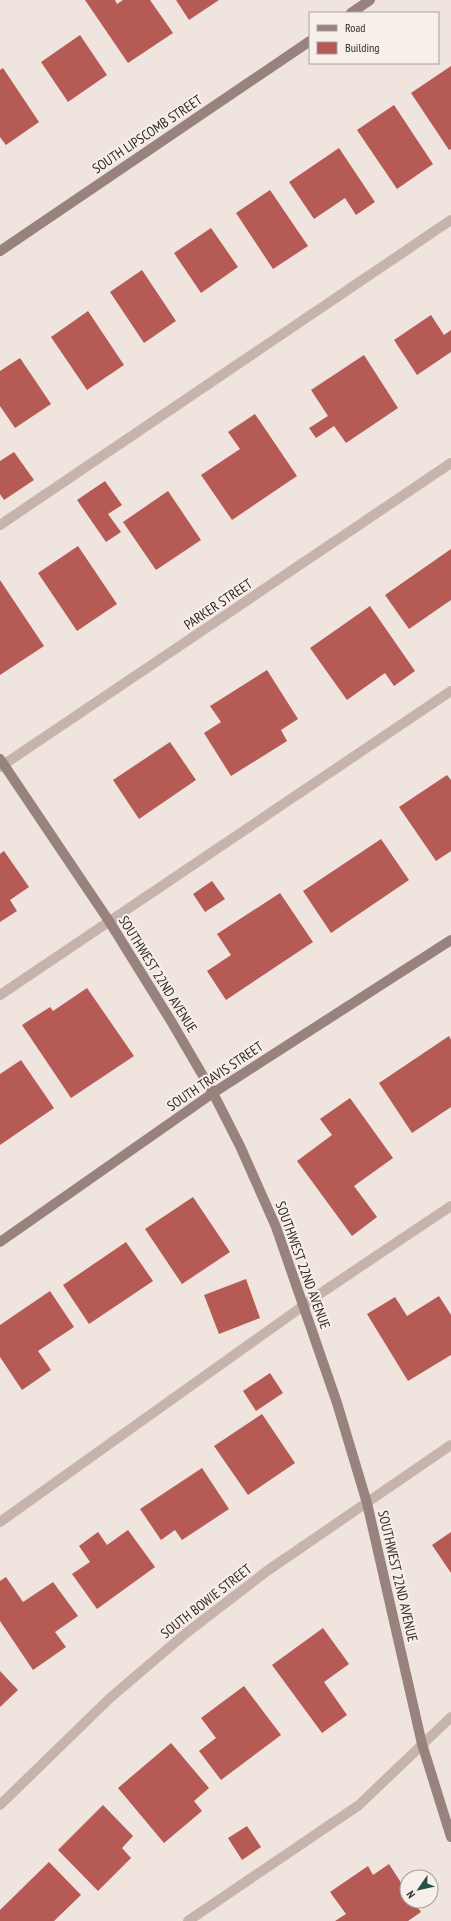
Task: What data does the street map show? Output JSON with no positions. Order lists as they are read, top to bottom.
{
  "streets": {
    "street": [
      "SOUTH LIPSCOMB STREET",
      "PARKER STREET",
      "SOUTHWEST 22ND AVENUE",
      "SOUTH TRAVIS STREET",
      "SOUTH BOWIE STREET"
    ]
  },
  "crossings": [
    ["PARKER STREET", "SOUTHWEST 22ND AVENUE"],
    ["SOUTHWEST 22ND AVENUE", "SOUTH TRAVIS STREET"],
    ["SOUTHWEST 22ND AVENUE", "SOUTH BOWIE STREET"]
  ],
  "legend": ["Road", "Building"],
  "north": "bottom left"
}
